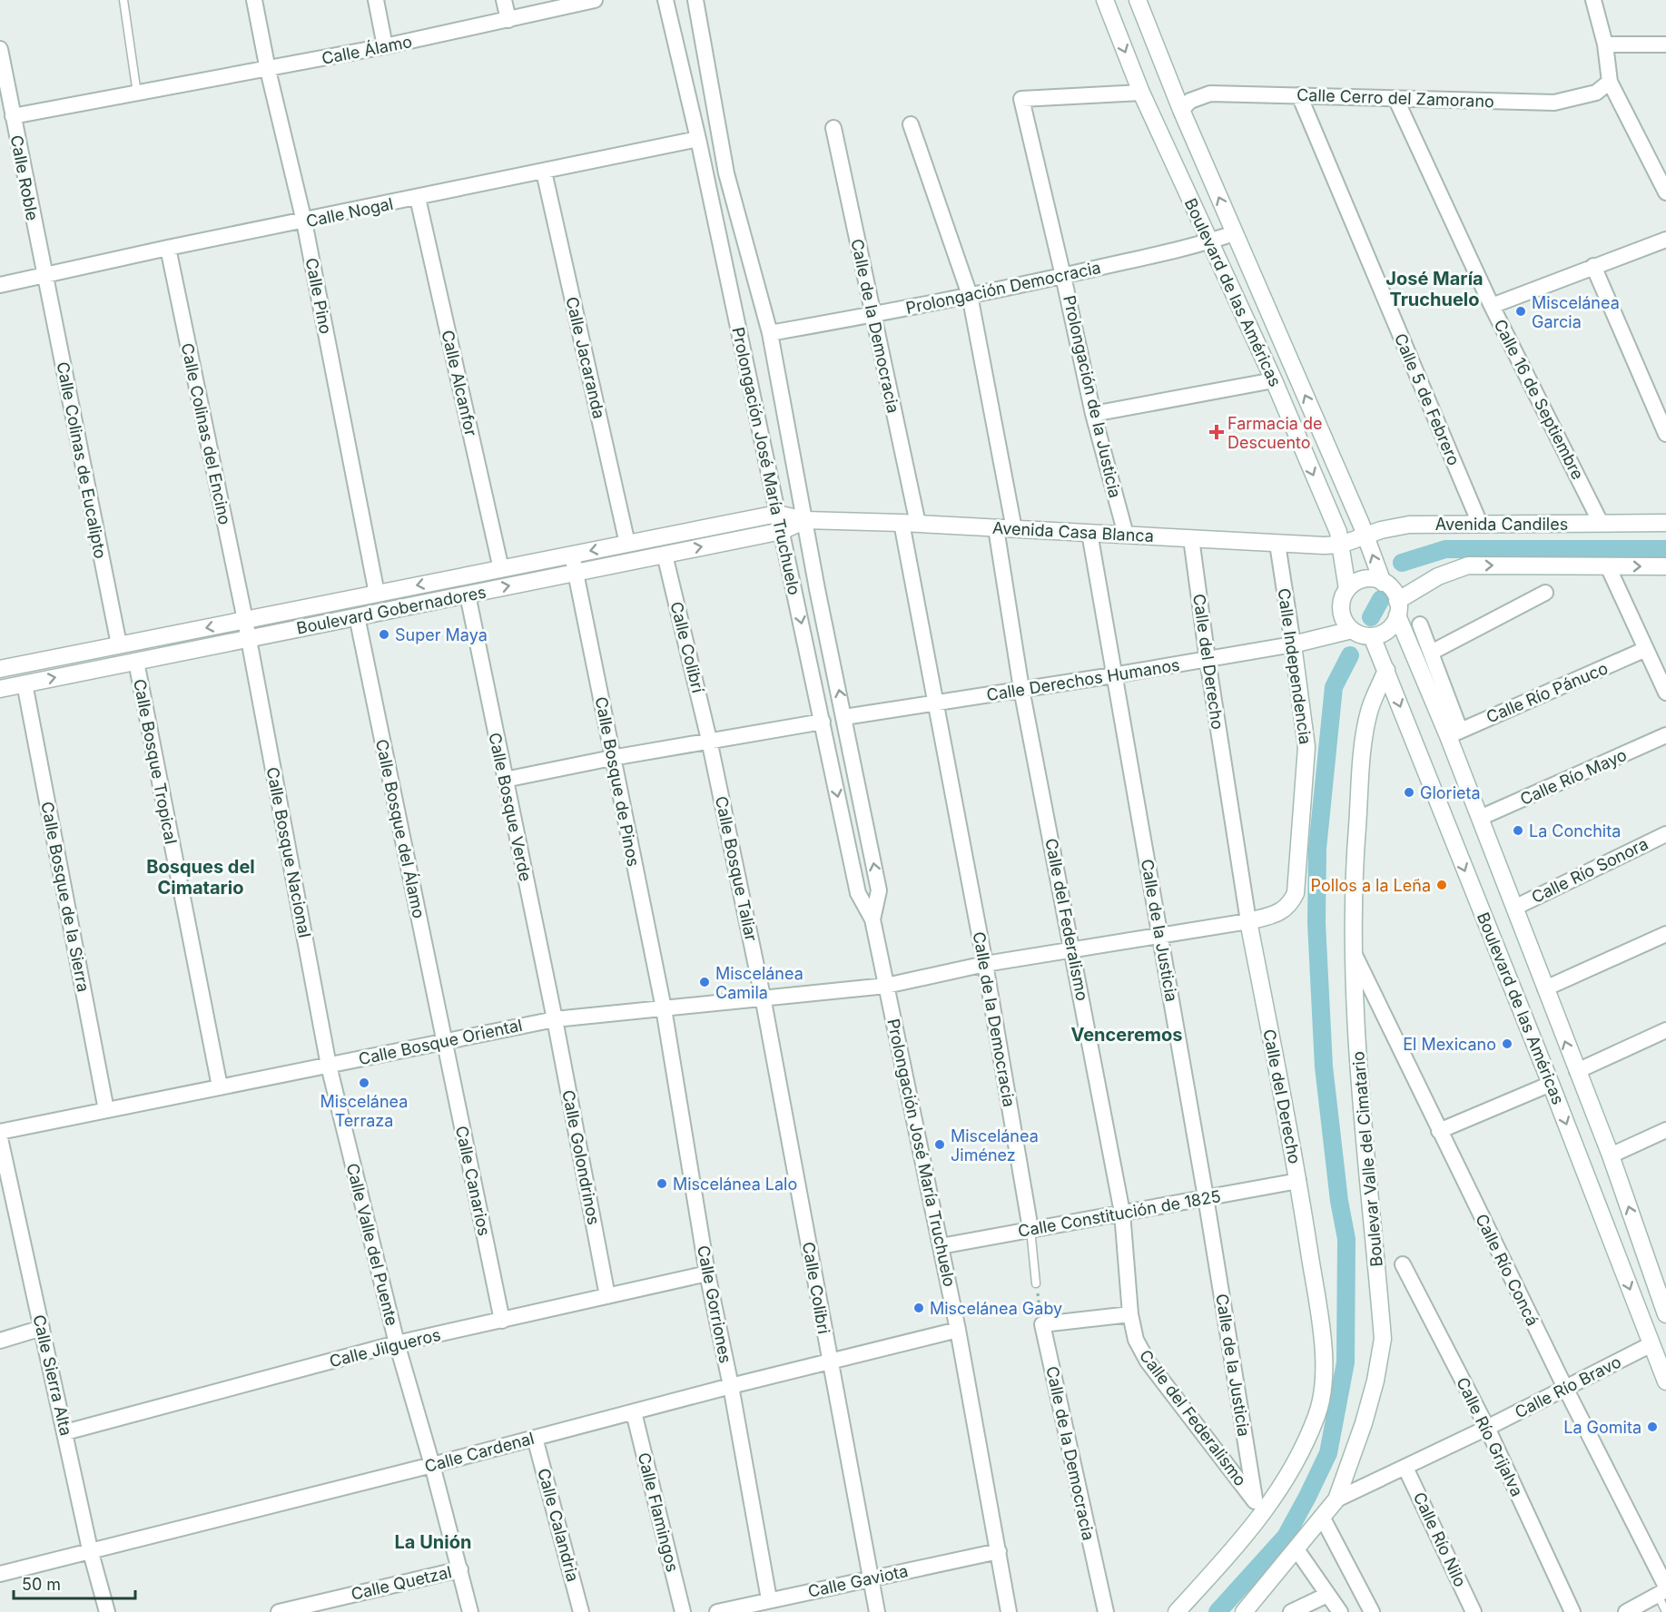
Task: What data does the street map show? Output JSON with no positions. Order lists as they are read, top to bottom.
{
  "streets": {
    "main road": [
      "Boulevard de las Américas",
      "Avenida Candiles",
      "Avenida Casa Blanca",
      "Boulevard Gobernadores",
      "Calle del Derecho",
      "Calle Independencia",
      "Calle Derechos Humanos",
      "Boulevar Valle del Cimatario"
    ],
    "street": [
      "Calle Álamo",
      "Calle Cerro del Zamorano",
      "Calle Roble",
      "Calle Nogal",
      "Prolongación Democracia",
      "Calle Pino",
      "Calle de la Democracia",
      "Calle Jacaranda",
      "Calle Alcanfor",
      "Prolongación de la Justicia",
      "Calle 5 de Febrero",
      "Calle 16 de Septiembre",
      "Calle Colinas del Encino",
      "Calle Colinas de Eucalipto",
      "Prolongación José María Truchuelo",
      "Calle Colibrí",
      "Calle Río Pánuco",
      "Calle Bosque Tropical",
      "Calle Río Mayo",
      "Calle Bosque de Pinos",
      "Calle Bosque Verde",
      "Calle Bosque del Álamo",
      "Calle Bosque Nacional",
      "Calle Bosque Taliar",
      "Calle Río Sonora",
      "Calle Bosque de la Sierra",
      "Calle del Federalismo",
      "Calle de la Justicia",
      "Calle Bosque Oriental",
      "Calle Golondrinos",
      "Calle Canarios",
      "Calle Constitución de 1825",
      "Calle Valle del Puente",
      "Calle Río Concá",
      "Calle Colibri",
      "Calle Gorriones",
      "Calle Jilgueros",
      "Calle Sierra Alta",
      "Calle Río Bravo",
      "Calle Río Grijalva",
      "Calle Cardenal",
      "Calle Flamingos",
      "Calle Calandria",
      "Calle Río Nilo",
      "Calle Gaviota",
      "Calle Quetzal"
    ]
  },
  "crossings": [
    ["Calle Álamo", "Calle Roble"],
    ["Calle Álamo", "Calle Pino"],
    ["Calle Cerro del Zamorano", "Boulevard de las Américas"],
    ["Calle Cerro del Zamorano", "Calle 5 de Febrero"],
    ["Calle Cerro del Zamorano", "Calle 16 de Septiembre"],
    ["Calle Roble", "Calle Nogal"],
    ["Calle Roble", "Calle Colinas de Eucalipto"],
    ["Calle Nogal", "Calle Pino"],
    ["Calle Nogal", "Calle Jacaranda"],
    ["Calle Nogal", "Calle Alcanfor"],
    ["Calle Nogal", "Calle Colinas del Encino"],
    ["Calle Nogal", "Calle Colinas de Eucalipto"],
    ["Calle Nogal", "Prolongación José María Truchuelo"],
    ["Prolongación Democracia", "Boulevard de las Américas"],
    ["Prolongación Democracia", "Calle de la Democracia"],
    ["Prolongación Democracia", "Prolongación de la Justicia"],
    ["Prolongación Democracia", "Prolongación José María Truchuelo"],
    ["Boulevard de las Américas", "Prolongación de la Justicia"],
    ["Boulevard de las Américas", "Avenida Candiles"],
    ["Boulevard de las Américas", "Avenida Casa Blanca"],
    ["Boulevard de las Américas", "Calle Derechos Humanos"],
    ["Boulevard de las Américas", "Calle Río Pánuco"],
    ["Boulevard de las Américas", "Calle Río Mayo"],
    ["Boulevard de las Américas", "Calle Río Sonora"],
    ["Boulevard de las Américas", "Boulevar Valle del Cimatario"],
    ["Boulevard de las Américas", "Calle Río Bravo"],
    ["Calle Pino", "Boulevard Gobernadores"],
    ["Calle de la Democracia", "Avenida Casa Blanca"],
    ["Calle de la Democracia", "Calle Derechos Humanos"],
    ["Calle de la Democracia", "Calle Bosque Oriental"],
    ["Calle de la Democracia", "Calle Constitución de 1825"],
    ["Calle Jacaranda", "Boulevard Gobernadores"],
    ["Calle Alcanfor", "Boulevard Gobernadores"],
    ["Prolongación de la Justicia", "Avenida Casa Blanca"],
    ["Calle 5 de Febrero", "Avenida Candiles"],
    ["Calle 16 de Septiembre", "Avenida Candiles"],
    ["Calle Colinas del Encino", "Boulevard Gobernadores"],
    ["Calle Colinas de Eucalipto", "Boulevard Gobernadores"],
    ["Prolongación José María Truchuelo", "Avenida Casa Blanca"],
    ["Prolongación José María Truchuelo", "Boulevard Gobernadores"],
    ["Prolongación José María Truchuelo", "Calle Derechos Humanos"],
    ["Prolongación José María Truchuelo", "Calle Bosque Oriental"],
    ["Prolongación José María Truchuelo", "Calle Constitución de 1825"],
    ["Prolongación José María Truchuelo", "Calle Cardenal"],
    ["Prolongación José María Truchuelo", "Calle Gaviota"],
    ["Avenida Candiles", "Avenida Casa Blanca"],
    ["Avenida Casa Blanca", "Boulevard Gobernadores"],
    ["Avenida Casa Blanca", "Calle del Derecho"],
    ["Avenida Casa Blanca", "Calle Independencia"],
    ["Avenida Casa Blanca", "Calle del Federalismo"],
    ["Avenida Casa Blanca", "Calle de la Justicia"],
    ["Boulevard Gobernadores", "Calle Colibrí"],
    ["Boulevard Gobernadores", "Calle Bosque Tropical"],
    ["Boulevard Gobernadores", "Calle Bosque de Pinos"],
    ["Boulevard Gobernadores", "Calle Bosque Verde"],
    ["Boulevard Gobernadores", "Calle Bosque del Álamo"],
    ["Boulevard Gobernadores", "Calle Bosque Nacional"],
    ["Boulevard Gobernadores", "Calle Bosque de la Sierra"],
    ["Calle Colibrí", "Calle Bosque Taliar"],
    ["Calle del Derecho", "Calle Independencia"],
    ["Calle del Derecho", "Calle Derechos Humanos"],
    ["Calle del Derecho", "Calle de la Justicia"],
    ["Calle del Derecho", "Calle Bosque Oriental"],
    ["Calle del Derecho", "Calle Constitución de 1825"],
    ["Calle Independencia", "Calle Derechos Humanos"],
    ["Calle Independencia", "Calle Bosque Oriental"],
    ["Calle Derechos Humanos", "Calle del Federalismo"],
    ["Calle Derechos Humanos", "Calle de la Justicia"],
    ["Calle Bosque Tropical", "Calle Bosque Oriental"],
    ["Calle Bosque de Pinos", "Calle Bosque Oriental"],
    ["Calle Bosque de Pinos", "Calle Gorriones"],
    ["Calle Bosque Verde", "Calle Bosque Oriental"],
    ["Calle Bosque Verde", "Calle Golondrinos"],
    ["Calle Bosque del Álamo", "Calle Bosque Oriental"],
    ["Calle Bosque del Álamo", "Calle Canarios"],
    ["Calle Bosque Nacional", "Calle Bosque Oriental"],
    ["Calle Bosque Nacional", "Calle Valle del Puente"],
    ["Calle Bosque Taliar", "Calle Bosque Oriental"],
    ["Calle Bosque Taliar", "Calle Colibri"],
    ["Calle Bosque de la Sierra", "Calle Bosque Oriental"],
    ["Calle del Federalismo", "Calle de la Justicia"],
    ["Calle del Federalismo", "Calle Bosque Oriental"],
    ["Calle del Federalismo", "Calle Constitución de 1825"],
    ["Calle de la Justicia", "Calle Bosque Oriental"],
    ["Calle de la Justicia", "Calle Constitución de 1825"],
    ["Calle Bosque Oriental", "Calle Golondrinos"],
    ["Calle Bosque Oriental", "Calle Canarios"],
    ["Calle Bosque Oriental", "Calle Valle del Puente"],
    ["Calle Bosque Oriental", "Calle Colibri"],
    ["Calle Bosque Oriental", "Calle Gorriones"],
    ["Calle Golondrinos", "Calle Jilgueros"],
    ["Boulevar Valle del Cimatario", "Calle Río Concá"],
    ["Boulevar Valle del Cimatario", "Calle Río Bravo"],
    ["Calle Canarios", "Calle Jilgueros"],
    ["Calle Valle del Puente", "Calle Jilgueros"],
    ["Calle Valle del Puente", "Calle Cardenal"],
    ["Calle Valle del Puente", "Calle Quetzal"],
    ["Calle Río Concá", "Calle Río Bravo"],
    ["Calle Colibri", "Calle Cardenal"],
    ["Calle Colibri", "Calle Gaviota"],
    ["Calle Gorriones", "Calle Jilgueros"],
    ["Calle Gorriones", "Calle Cardenal"],
    ["Calle Gorriones", "Calle Gaviota"],
    ["Calle Jilgueros", "Calle Sierra Alta"],
    ["Calle Sierra Alta", "Calle Cardenal"],
    ["Calle Río Bravo", "Calle Río Grijalva"],
    ["Calle Río Bravo", "Calle Río Nilo"],
    ["Calle Cardenal", "Calle Flamingos"],
    ["Calle Cardenal", "Calle Calandria"]
  ],
  "districts": [
    "José María Truchuelo",
    "Bosques del Cimatario",
    "Venceremos",
    "La Unión"
  ],
  "places": {
    "other": [
      "Miscelánea Garcia",
      "Super Maya",
      "Glorieta",
      "La Conchita",
      "Pollos a la Leña",
      "Miscelánea Camila",
      "El Mexicano",
      "Miscelánea Terraza",
      "Miscelánea Jiménez",
      "Miscelánea Lalo",
      "Miscelánea Gaby",
      "La Gomita"
    ],
    "health": ["Farmacia de Descuento"]
  },
  "scale_bar": "50 m"
}
